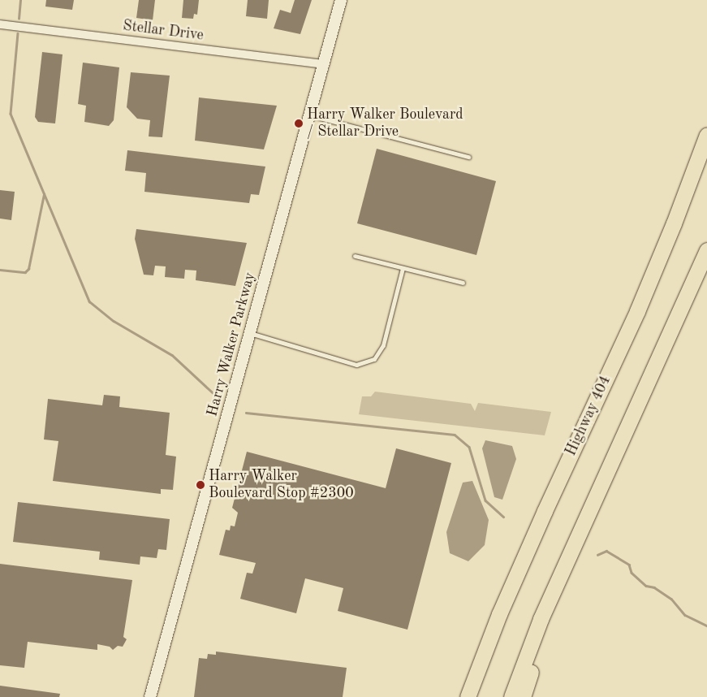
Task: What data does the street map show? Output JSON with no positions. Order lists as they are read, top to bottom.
{
  "streets": {
    "highway": ["Highway 404"],
    "street": ["Stellar Drive", "Harry Walker Parkway"]
  },
  "crossings": [
    ["Stellar Drive", "Harry Walker Parkway"]
  ],
  "places": ["Harry Walker Boulevard / Stellar Drive", "Harry Walker Boulevard Stop #2300"]
}
